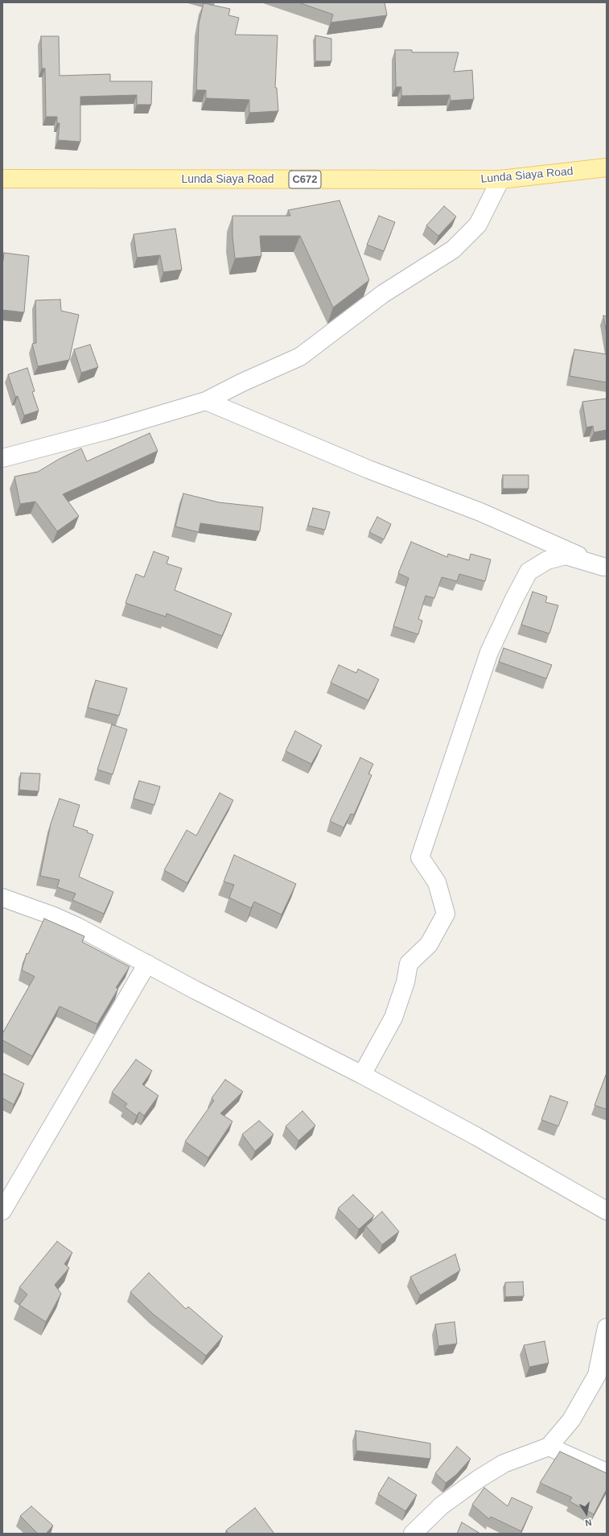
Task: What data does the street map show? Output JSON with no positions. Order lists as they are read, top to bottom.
{
  "streets": {
    "main road": ["Lunda Siaya Road", "C672"]
  },
  "north": "bottom"
}
